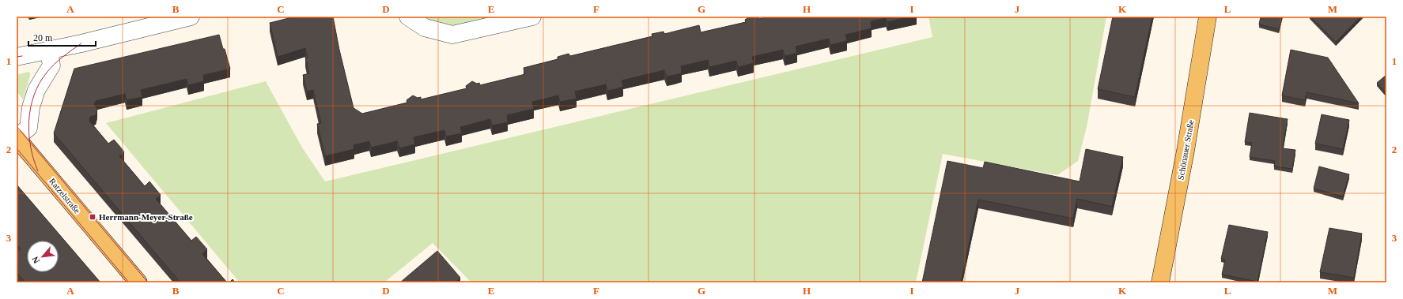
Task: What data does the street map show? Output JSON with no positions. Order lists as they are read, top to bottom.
{
  "streets": {
    "main road": ["Schönauer Straße", "Ratzelstraße"]
  },
  "places": {
    "transit": ["Herrmann-Meyer-Straße"]
  },
  "scale_bar": "20 m",
  "north": "bottom left",
  "grid": {
    "columns": [
      "A",
      "B",
      "C",
      "D",
      "E",
      "F",
      "G",
      "H",
      "I",
      "J",
      "K",
      "L",
      "M"
    ],
    "rows": ["1", "2", "3"]
  }
}
